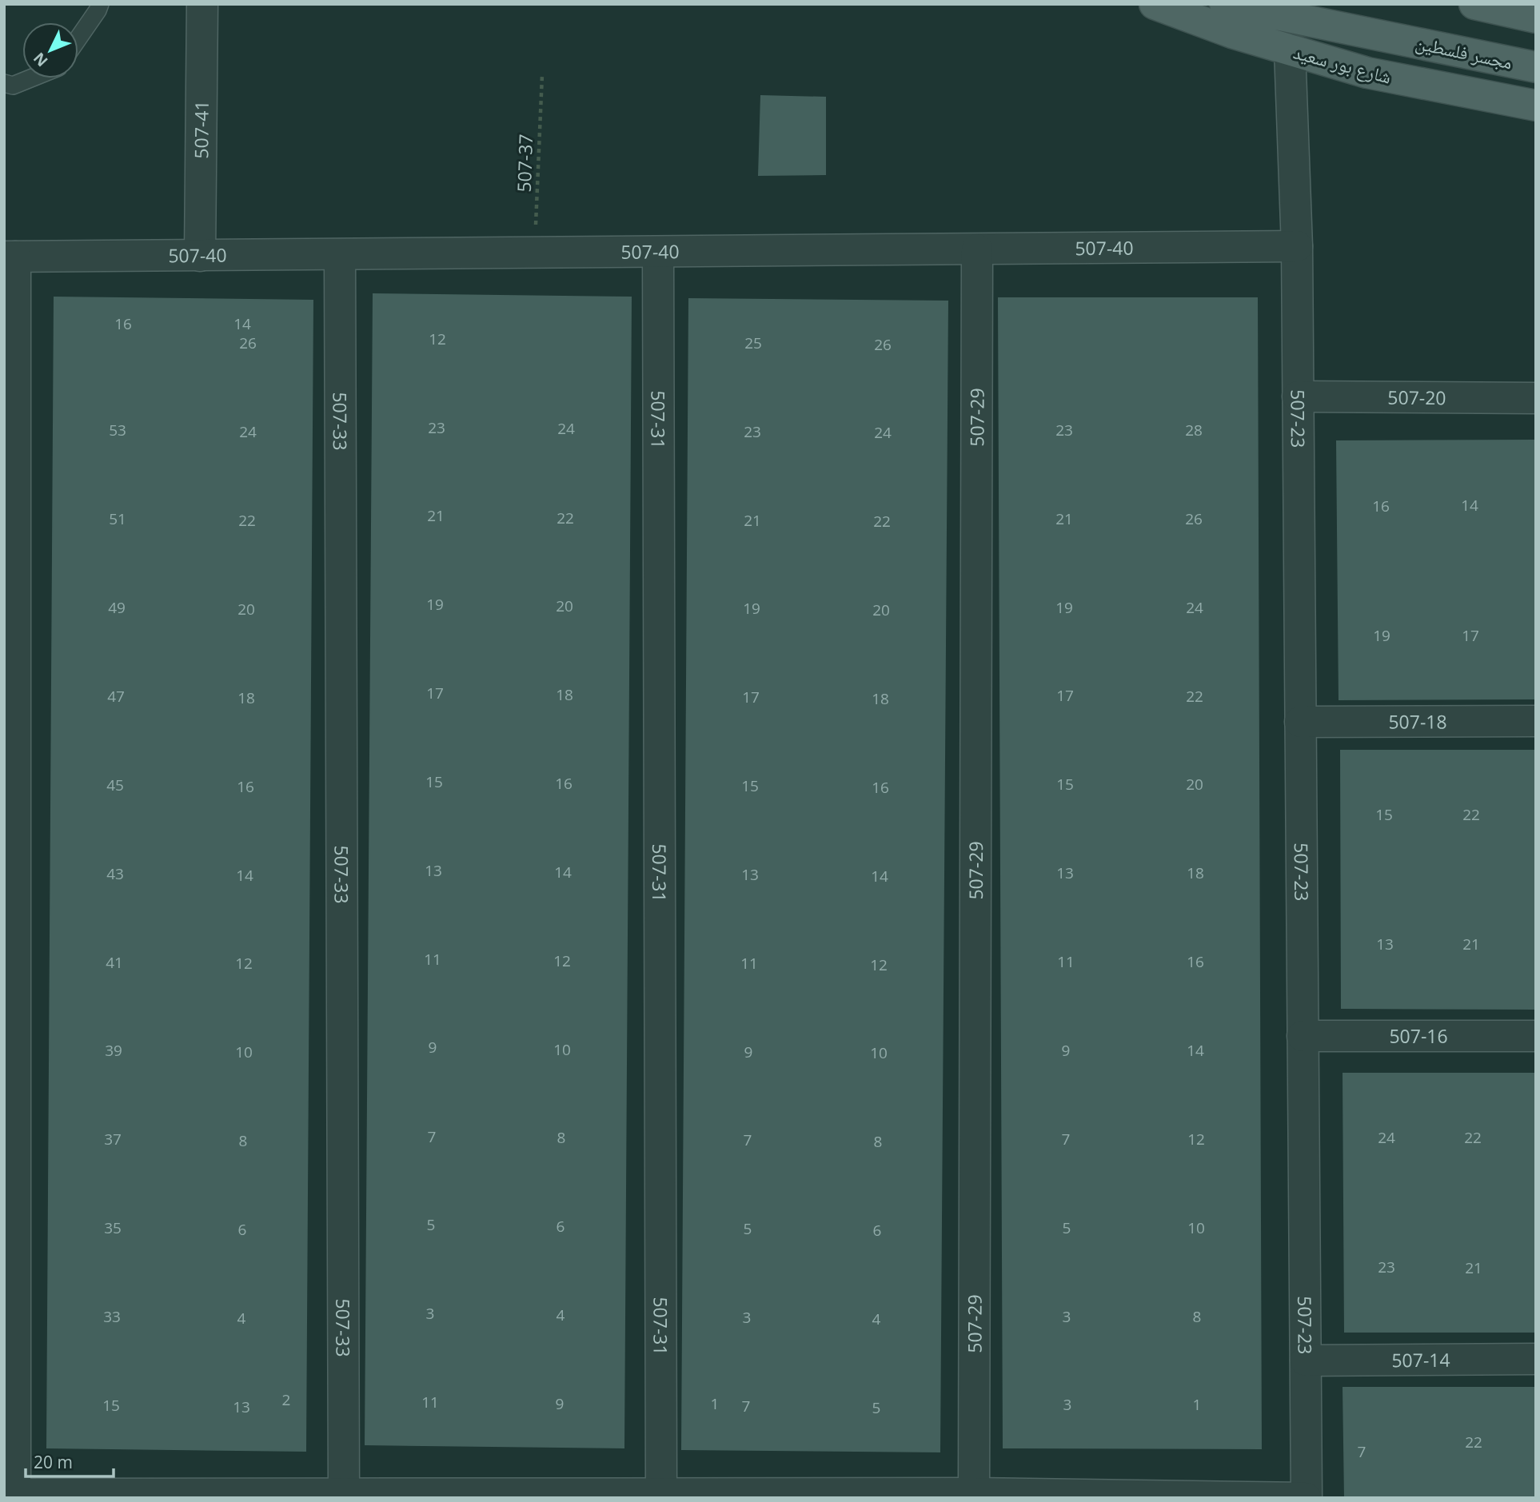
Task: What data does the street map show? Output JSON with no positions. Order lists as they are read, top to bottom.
{
  "streets": {
    "main road": ["مجسر فلسطين", "شارع بور سعيد"],
    "street": [
      "507-41",
      "507-40",
      "507-20",
      "507-29",
      "507-23",
      "507-31",
      "507-33",
      "507-18",
      "507-16",
      "507-14"
    ],
    "path": ["507-37"]
  },
  "crossings": [
    ["شارع بور سعيد", "507-23"],
    ["507-41", "507-40"],
    ["507-37", "507-40"],
    ["507-40", "507-29"],
    ["507-40", "507-23"],
    ["507-40", "507-31"],
    ["507-40", "507-33"],
    ["507-20", "507-23"],
    ["507-23", "507-18"],
    ["507-23", "507-16"],
    ["507-23", "507-14"]
  ],
  "house_numbers": [
    "16",
    "14",
    "12",
    "26",
    "25",
    "26",
    "23",
    "24",
    "53",
    "23",
    "28",
    "24",
    "23",
    "24",
    "14",
    "16",
    "21",
    "22",
    "51",
    "21",
    "26",
    "22",
    "21",
    "22",
    "19",
    "20",
    "49",
    "19",
    "24",
    "19",
    "20",
    "20",
    "19",
    "17",
    "17",
    "18",
    "17",
    "47",
    "22",
    "17",
    "18",
    "18",
    "15",
    "16",
    "15",
    "20",
    "45",
    "15",
    "16",
    "16",
    "15",
    "22",
    "13",
    "14",
    "13",
    "18",
    "43",
    "13",
    "14",
    "14",
    "13",
    "21",
    "11",
    "12",
    "11",
    "16",
    "41",
    "12",
    "11",
    "12",
    "9",
    "10",
    "39",
    "9",
    "14",
    "10",
    "9",
    "10",
    "7",
    "8",
    "24",
    "22",
    "37",
    "7",
    "12",
    "7",
    "8",
    "8",
    "5",
    "6",
    "35",
    "5",
    "10",
    "5",
    "6",
    "6",
    "23",
    "21",
    "3",
    "4",
    "33",
    "3",
    "8",
    "3",
    "4",
    "4",
    "2",
    "11",
    "9",
    "1",
    "3",
    "1",
    "15",
    "7",
    "13",
    "5",
    "22",
    "7"
  ],
  "scale_bar": "20 m",
  "north": "bottom left"
}
